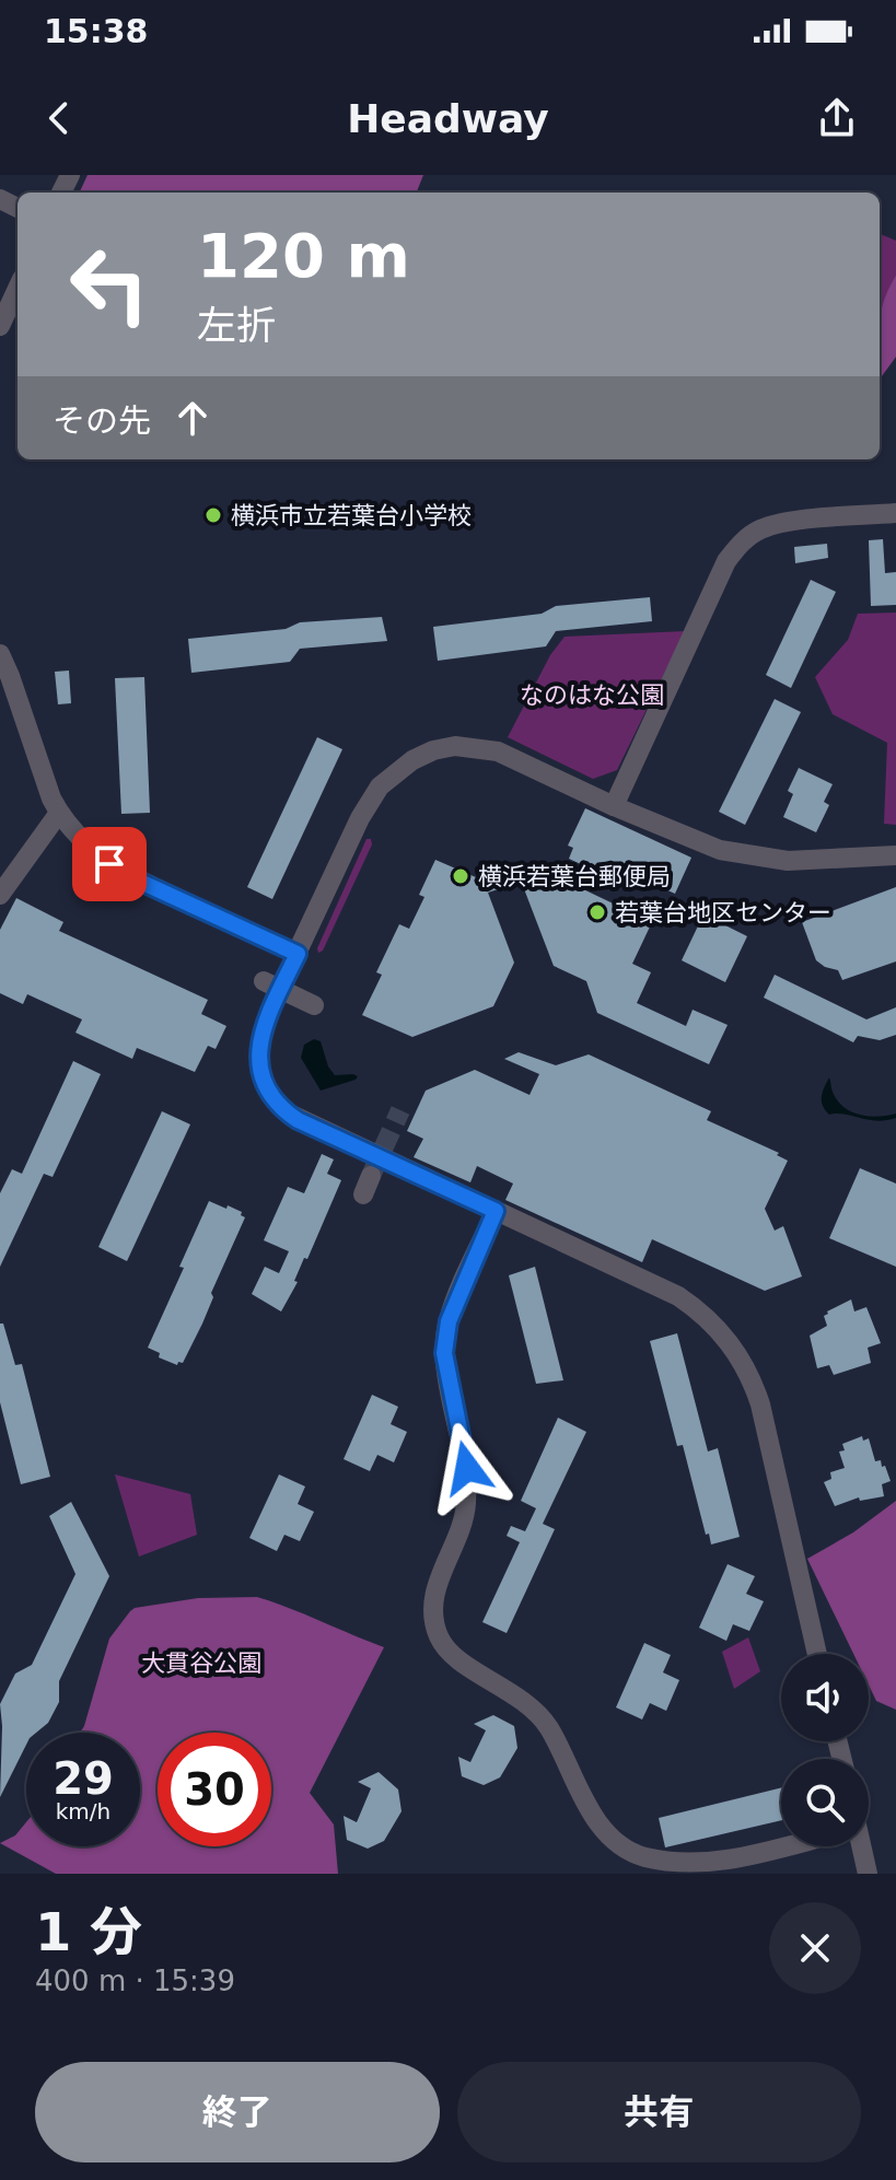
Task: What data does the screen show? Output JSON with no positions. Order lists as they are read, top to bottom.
{
  "parks": ["なのはな公園", "大貫谷公園"],
  "places": ["横浜市立若葉台小学校", "横浜若葉台郵便局", "若葉台地区センター"],
  "page": {
    "status": "15:38",
    "header": "Headway",
    "turn": ["120 m", "左折"],
    "then": "その先",
    "speed": "29 km/h",
    "limit": "30",
    "heading": ["1 分", "400 m · 15:39"],
    "buttons": ["終了", "共有"]
  }
}
